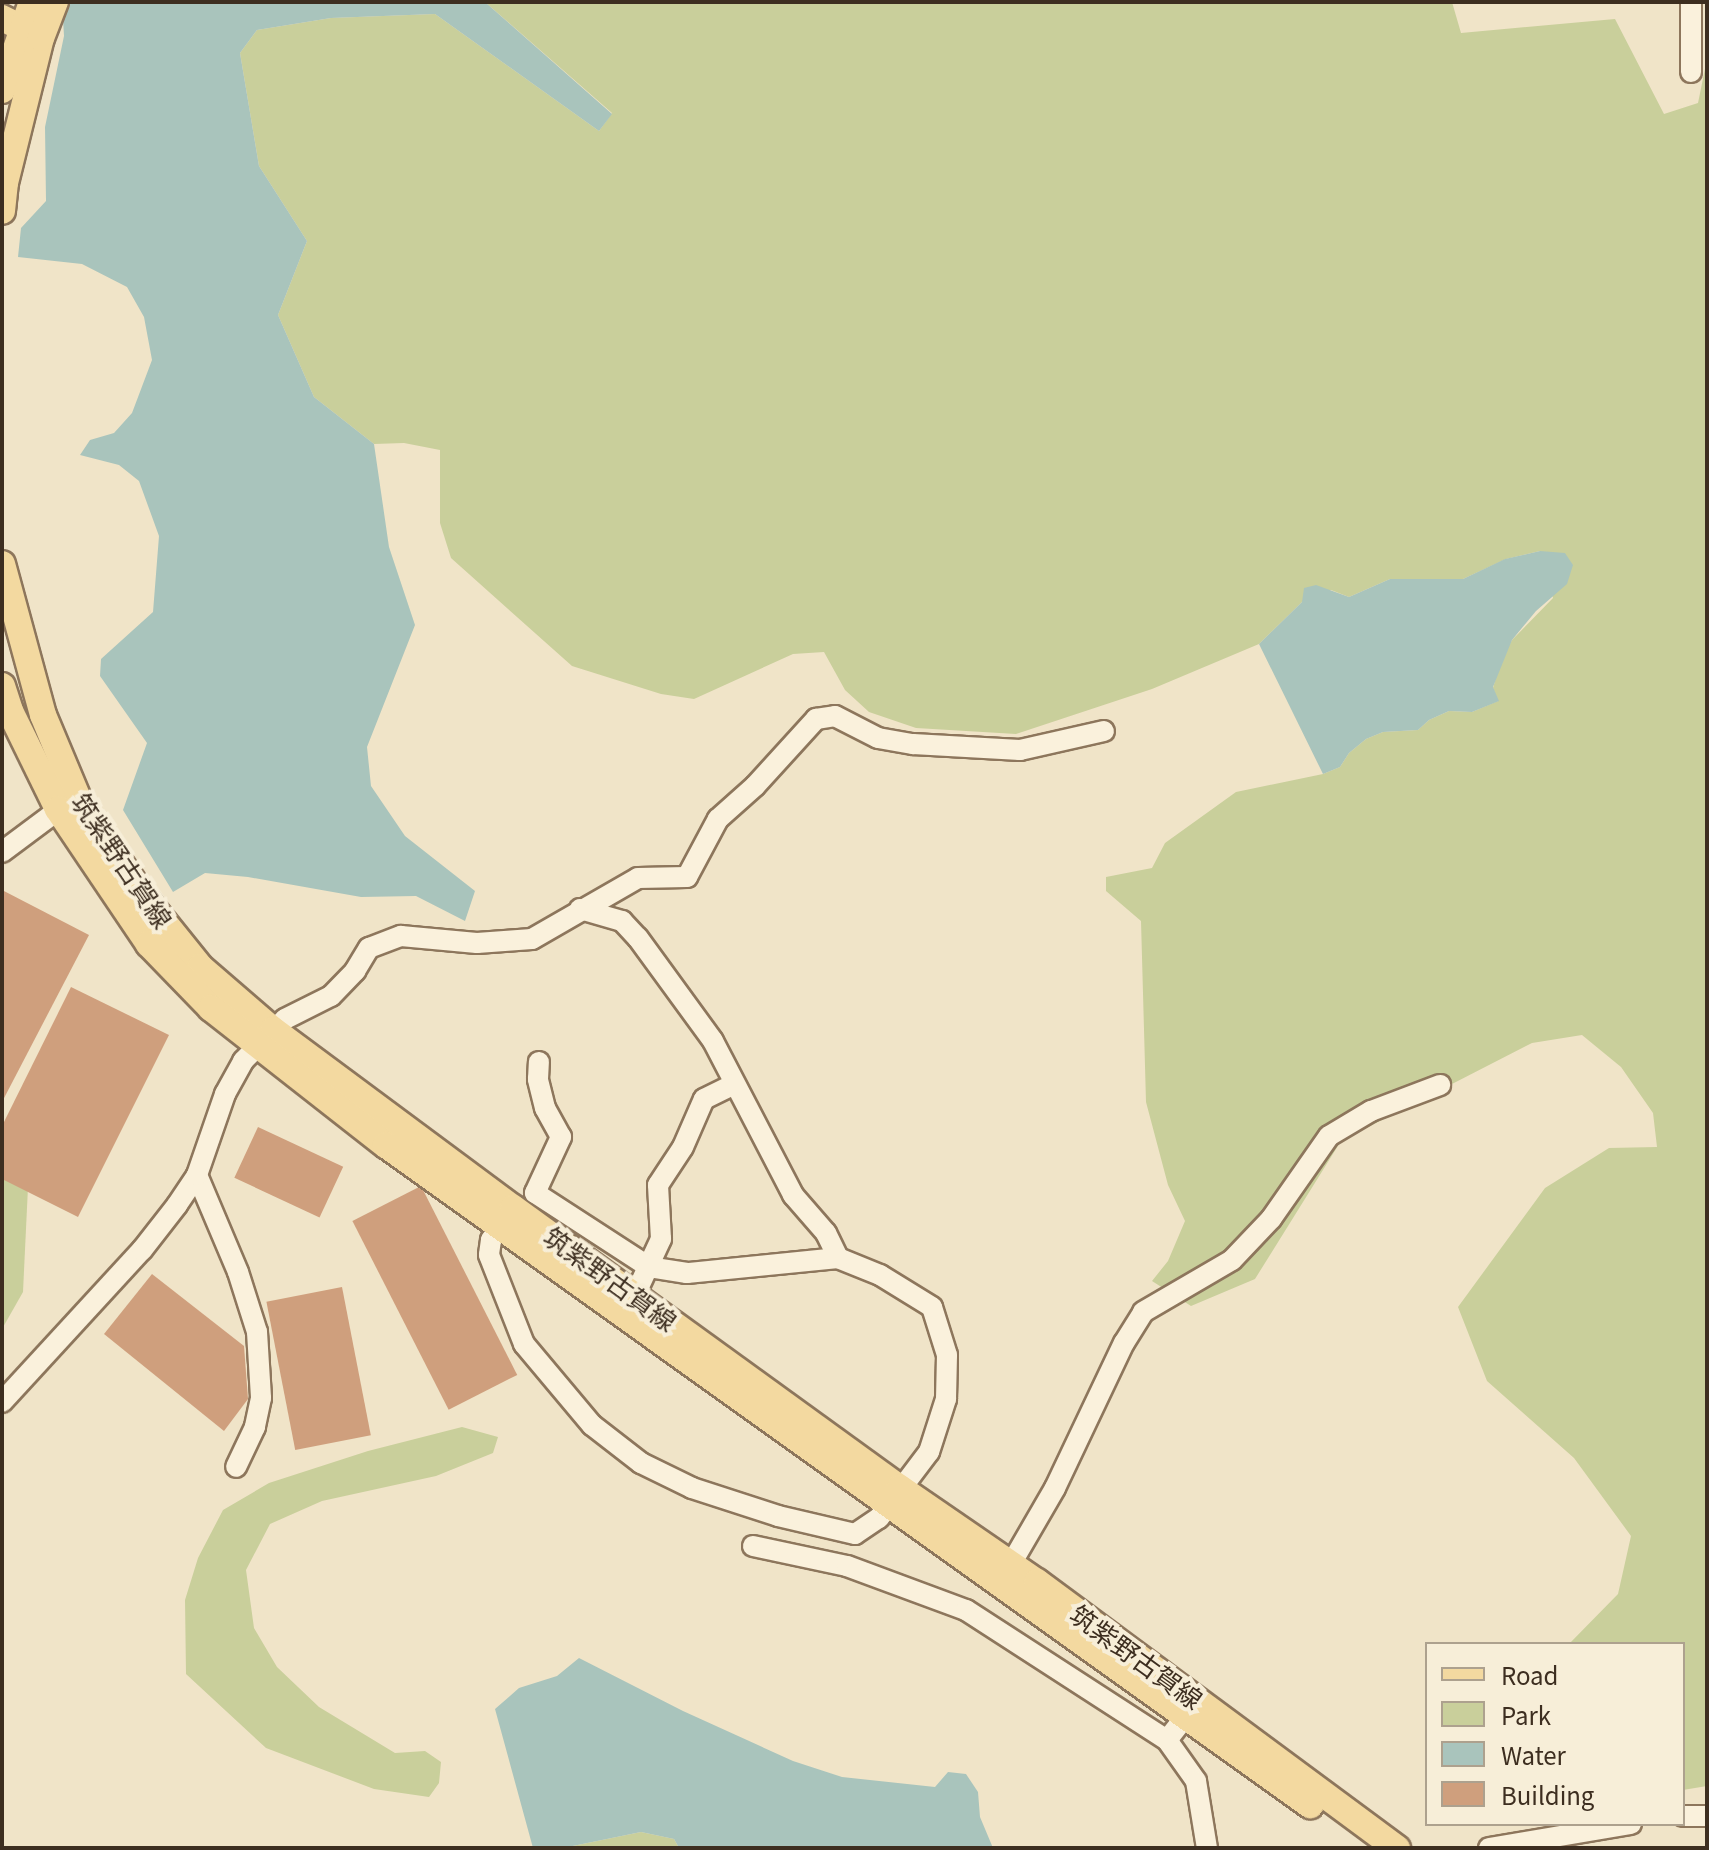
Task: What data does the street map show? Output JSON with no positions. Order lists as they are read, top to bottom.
{
  "streets": {
    "main road": ["筑紫野古賀線"]
  },
  "legend": [
    "Road",
    "Park",
    "Water",
    "Building"
  ]
}
